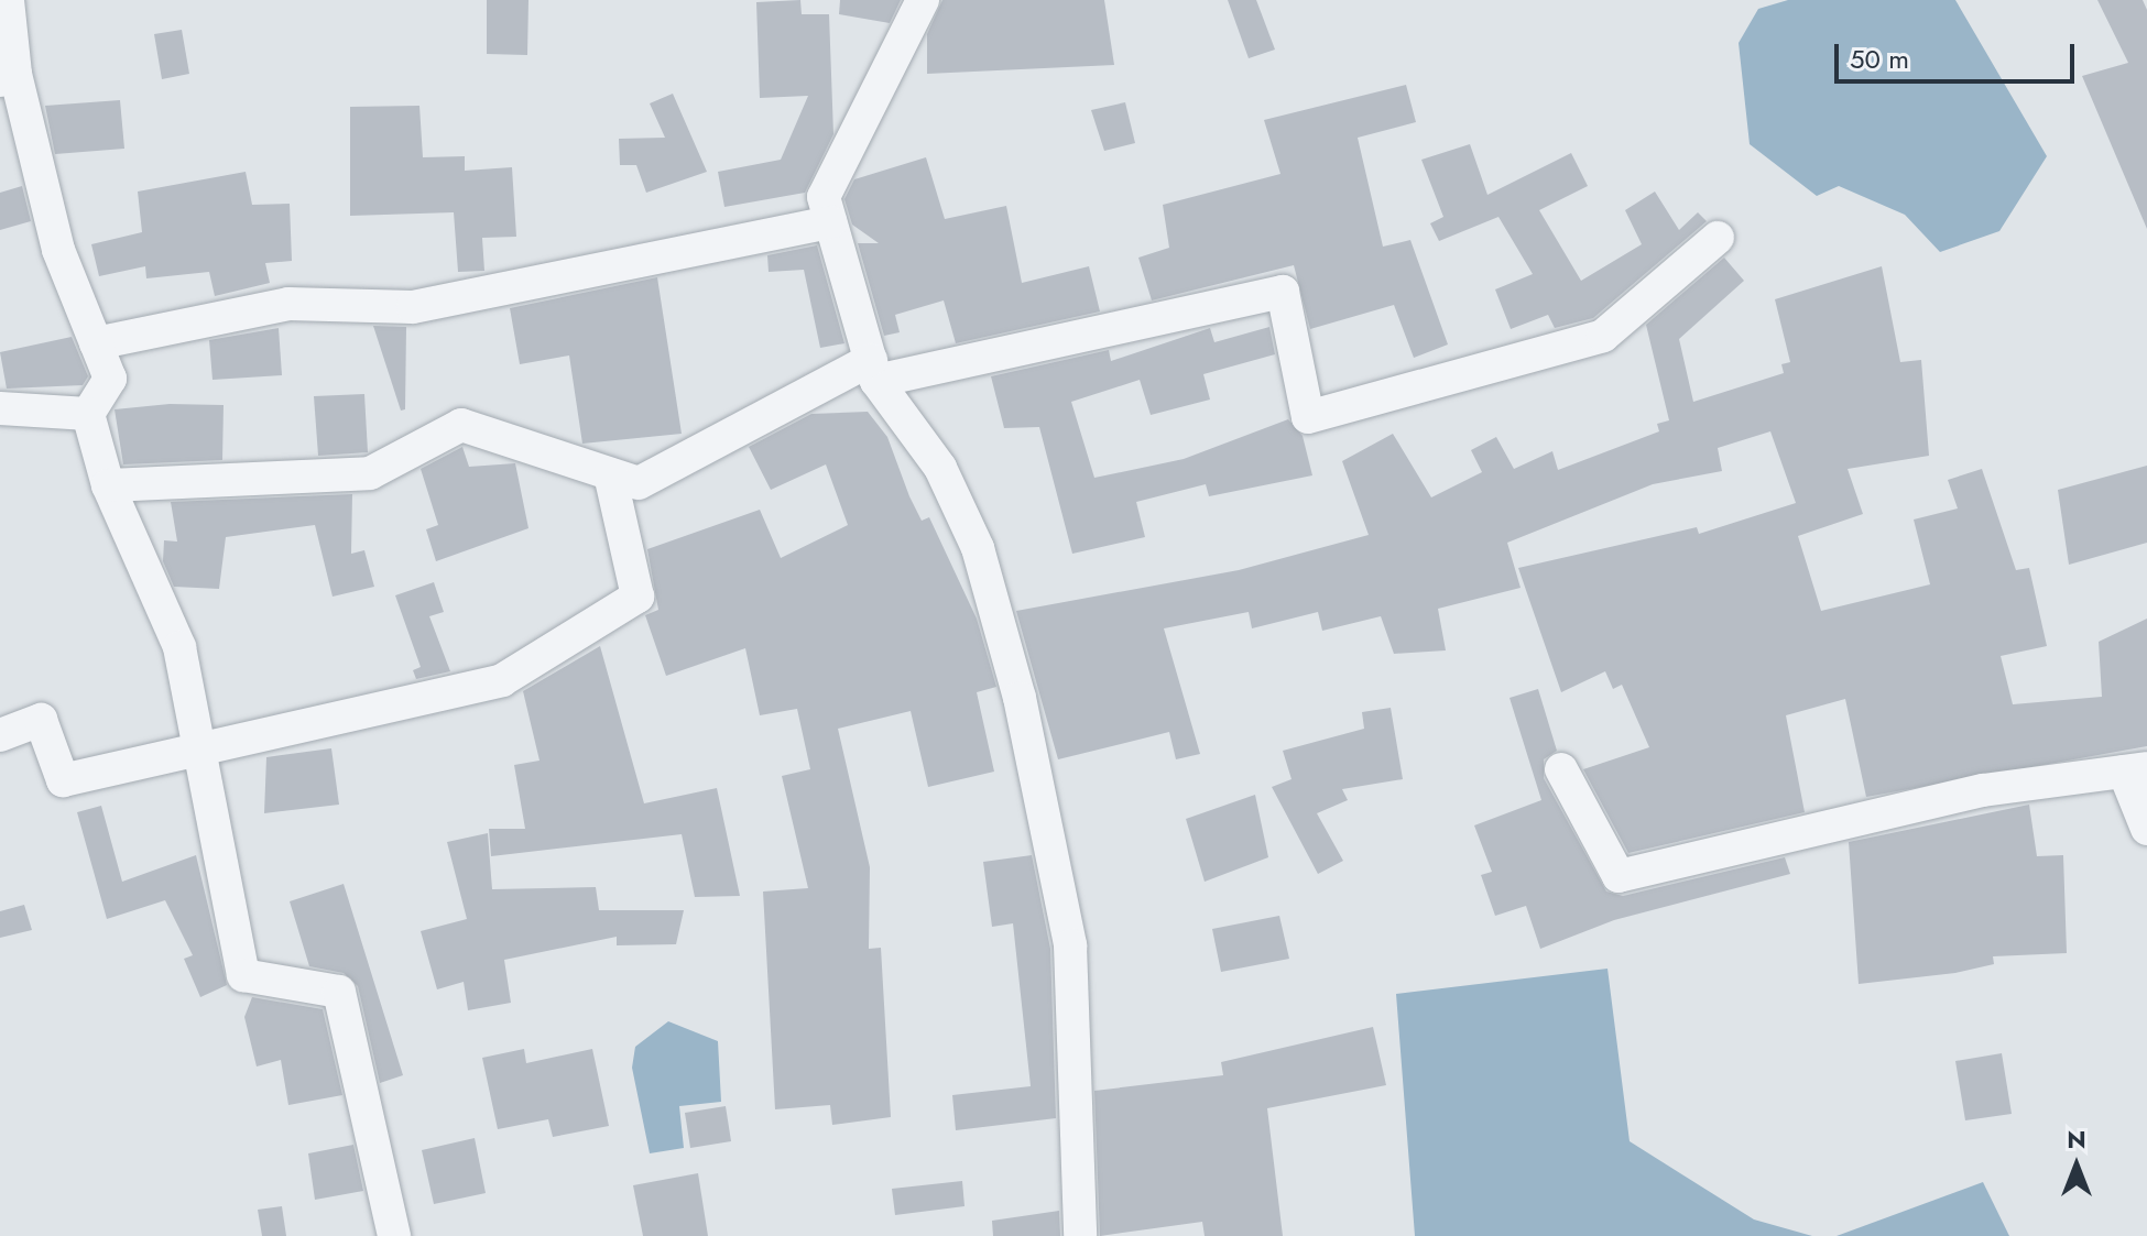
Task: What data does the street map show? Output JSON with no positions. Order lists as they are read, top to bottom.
{
  "scale_bar": "50 m",
  "north": "top"
}
